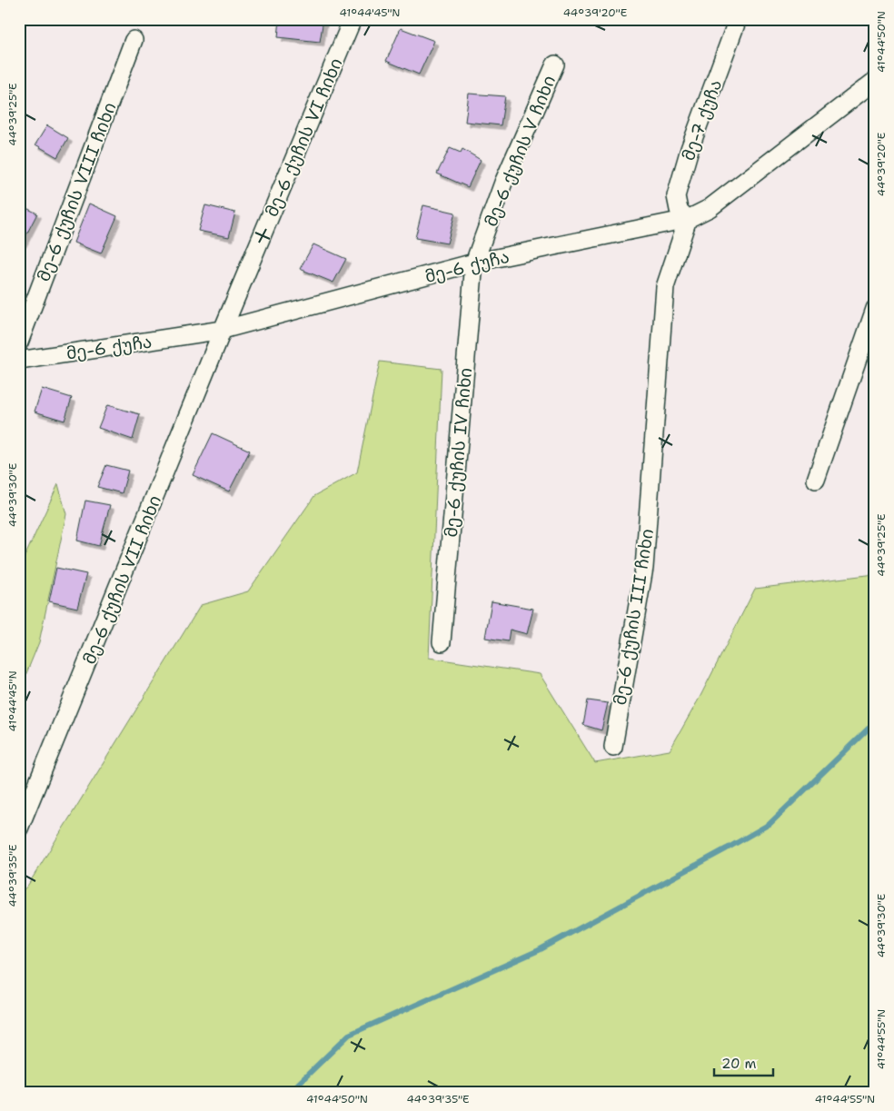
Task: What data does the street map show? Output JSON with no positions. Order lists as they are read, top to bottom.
{
  "streets": {
    "street": [
      "მე-7 ქუჩა",
      "მე-6 ქუჩის VI ჩიხი",
      "მე-6 ქუჩის V ჩიხი",
      "მე-6 ქუჩის VIII ჩიხი",
      "მე-6 ქუჩა",
      "მე-6 ქუჩის IV ჩიხი",
      "მე-6 ქუჩის VII ჩიხი",
      "მე-6 ქუჩის III ჩიხი"
    ]
  },
  "crossings": [
    ["მე-7 ქუჩა", "მე-6 ქუჩა"],
    ["მე-7 ქუჩა", "მე-6 ქუჩის III ჩიხი"],
    ["მე-6 ქუჩის VI ჩიხი", "მე-6 ქუჩა"],
    ["მე-6 ქუჩის VI ჩიხი", "მე-6 ქუჩის VII ჩიხი"],
    ["მე-6 ქუჩის V ჩიხი", "მე-6 ქუჩა"],
    ["მე-6 ქუჩის V ჩიხი", "მე-6 ქუჩის IV ჩიხი"],
    ["მე-6 ქუჩა", "მე-6 ქუჩის IV ჩიხი"],
    ["მე-6 ქუჩა", "მე-6 ქუჩის VII ჩიხი"],
    ["მე-6 ქუჩა", "მე-6 ქუჩის III ჩიხი"]
  ],
  "scale_bar": "20 m",
  "coordinates": [
    "41°44'45\"N",
    "44°39'20\"E",
    "41°44'50\"N",
    "44°39'25\"E",
    "44°39'30\"E",
    "44°39'35\"E",
    "41°44'55\"N"
  ]
}
